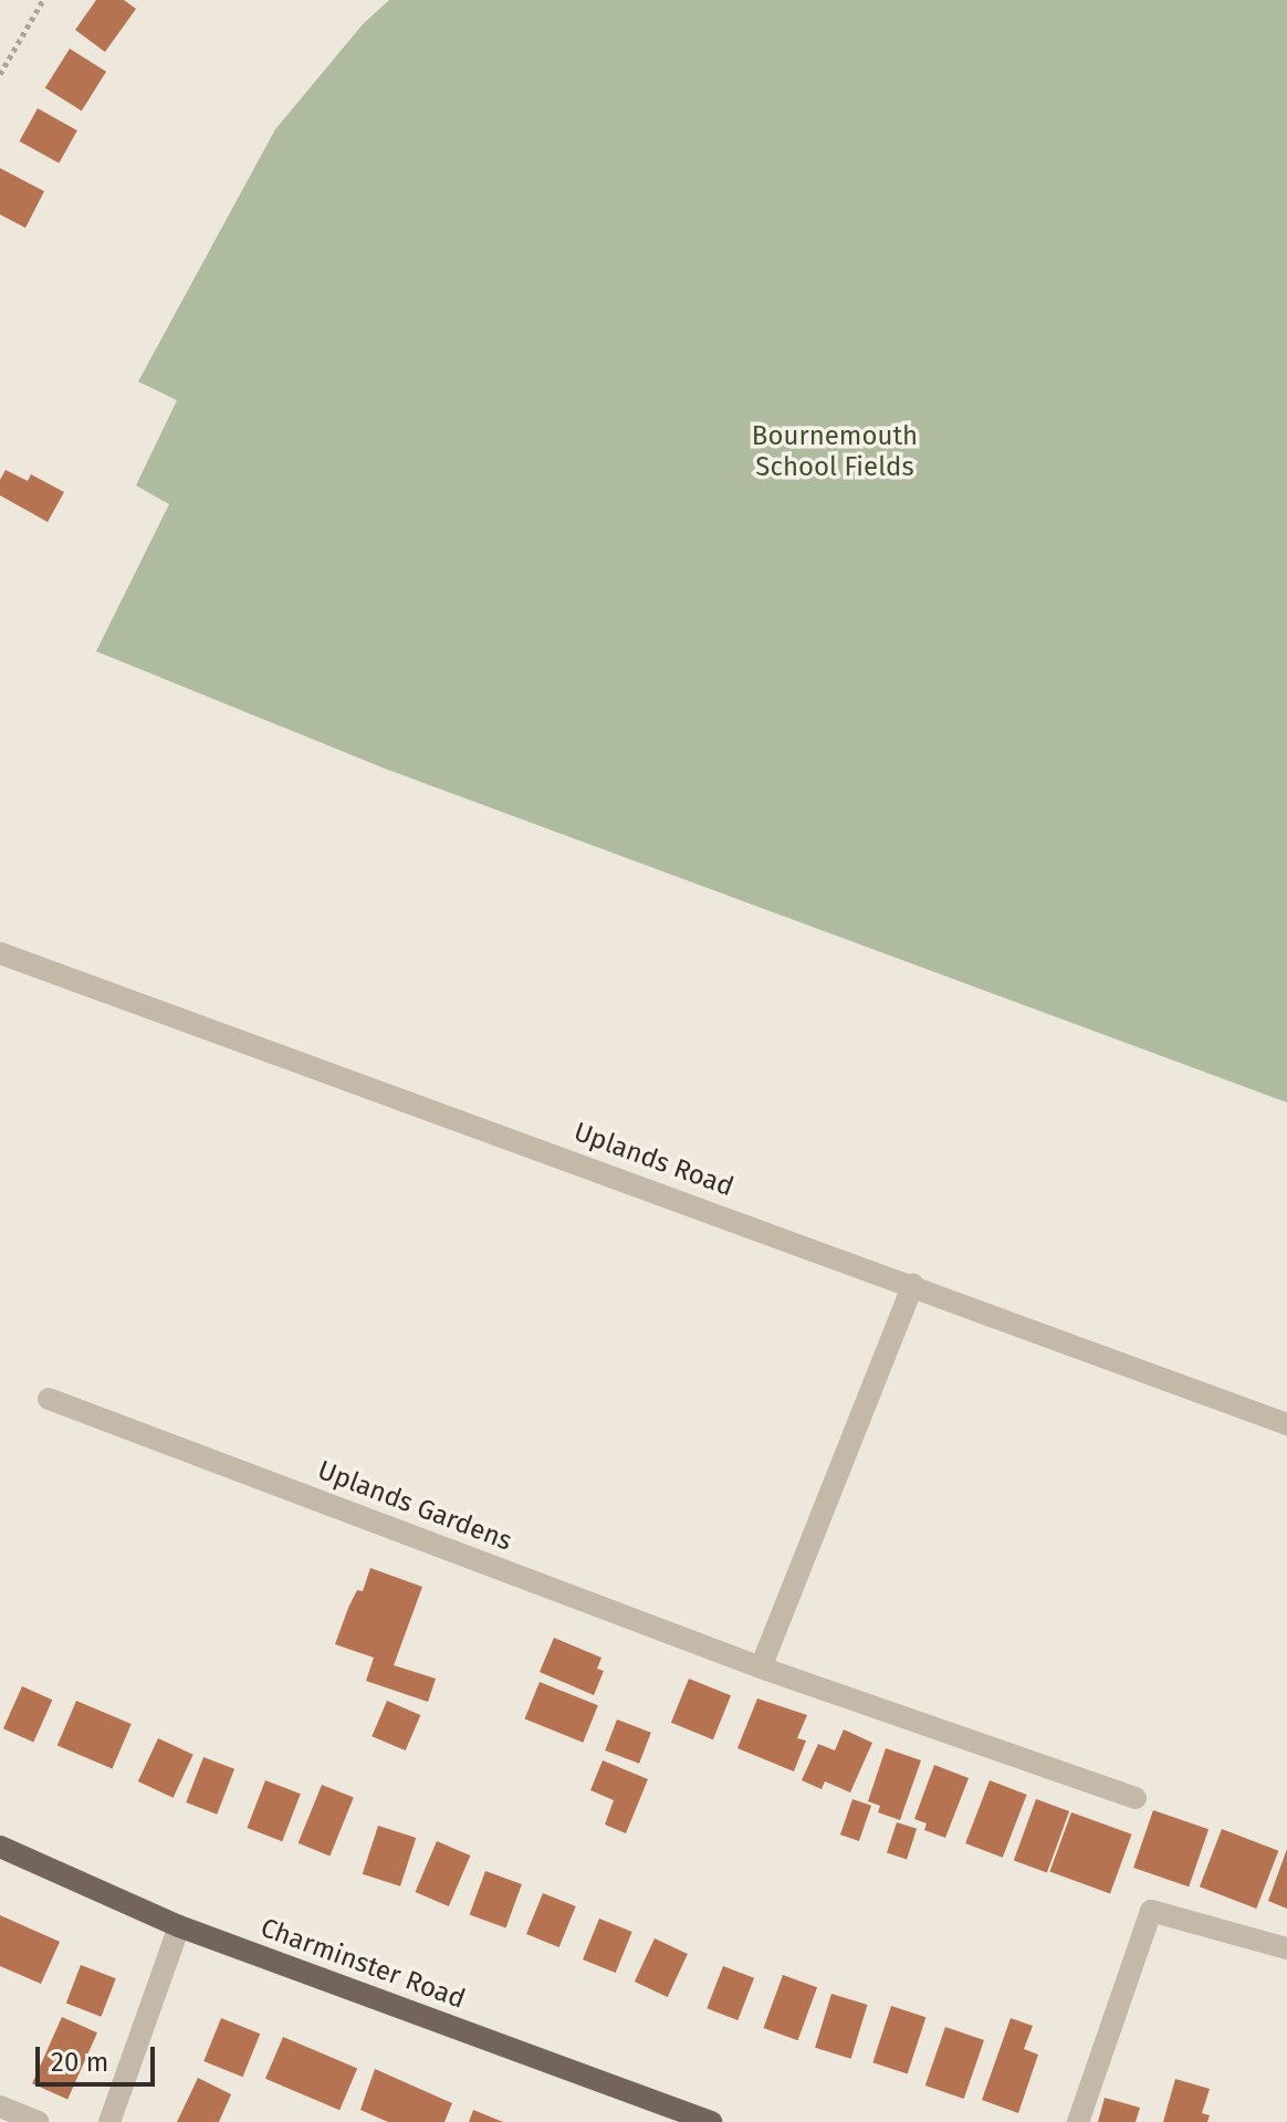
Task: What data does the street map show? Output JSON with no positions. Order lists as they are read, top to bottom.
{
  "streets": {
    "main road": ["Charminster Road"],
    "street": ["Uplands Road", "Uplands Gardens"]
  },
  "parks": ["Bournemouth School Fields"],
  "scale_bar": "20 m"
}
